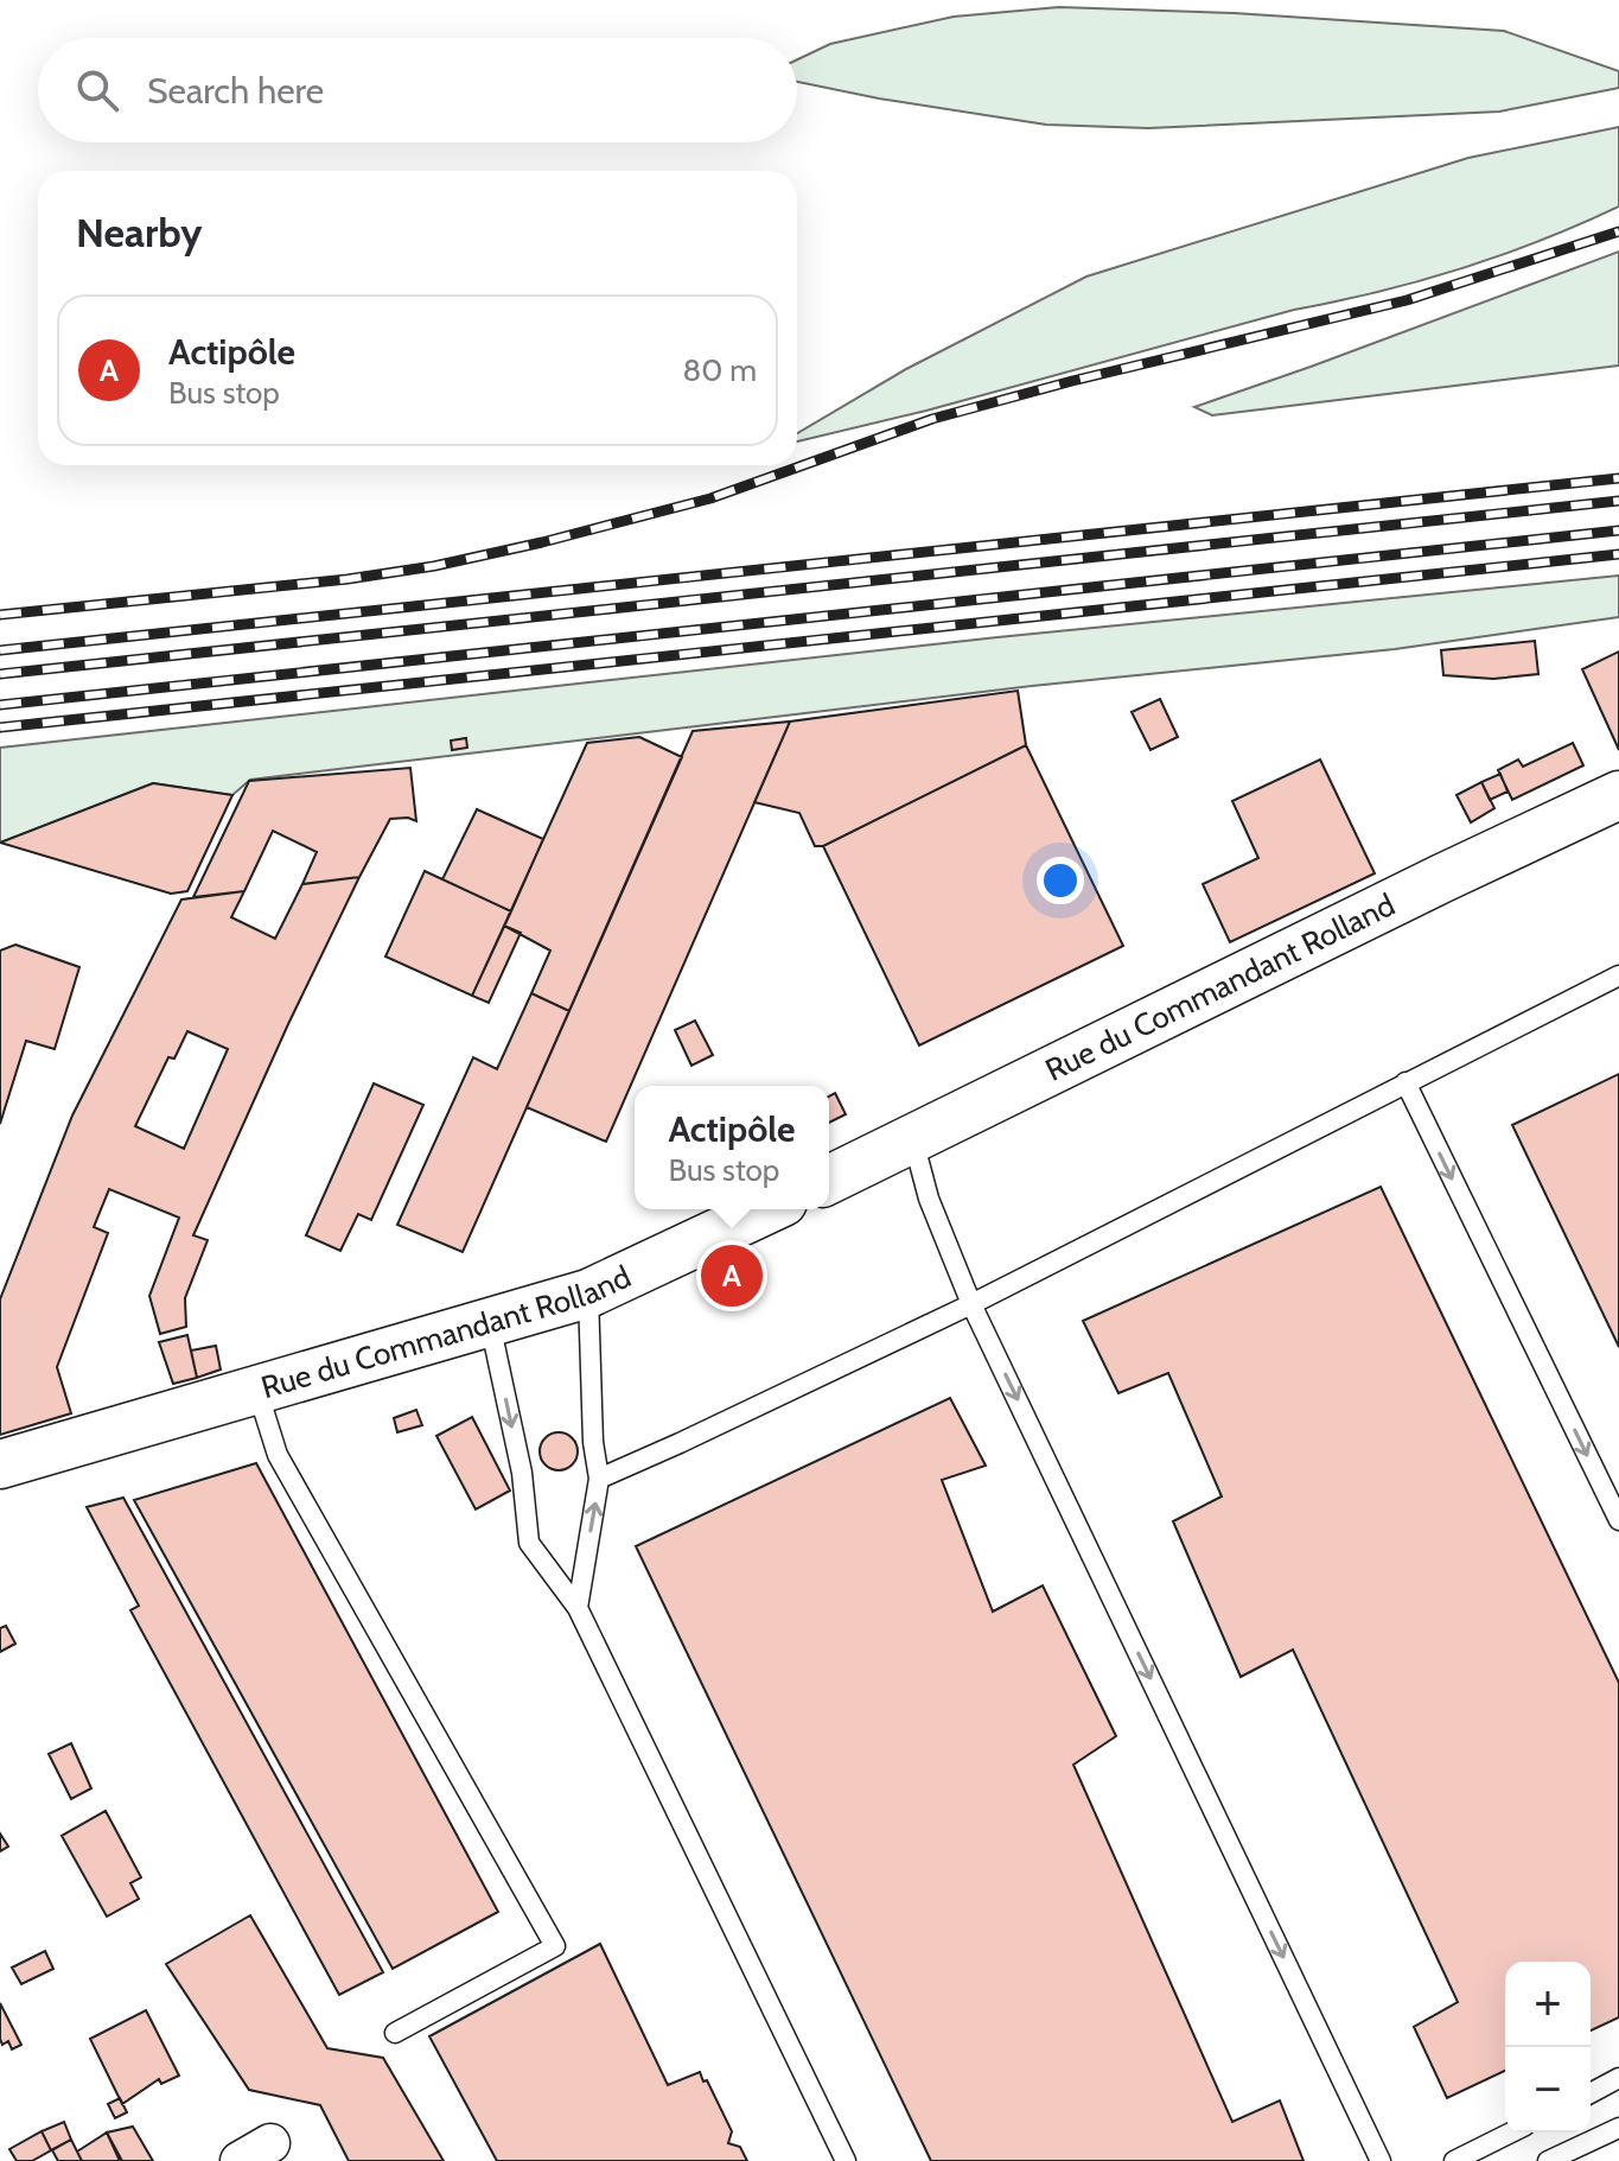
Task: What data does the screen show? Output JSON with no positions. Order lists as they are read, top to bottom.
{
  "streets": {
    "street": ["Rue du Commandant Rolland"]
  },
  "page": {
    "search": "Search here",
    "heading": "Nearby",
    "list": [
      {
        "mark": "A",
        "name": "Actipôle",
        "note": "Bus stop",
        "value": "80 m"
      }
    ],
    "popup": ["Actipôle", "Bus stop"],
    "pins": "A",
    "map_buttons": ["+", "−"]
  }
}
